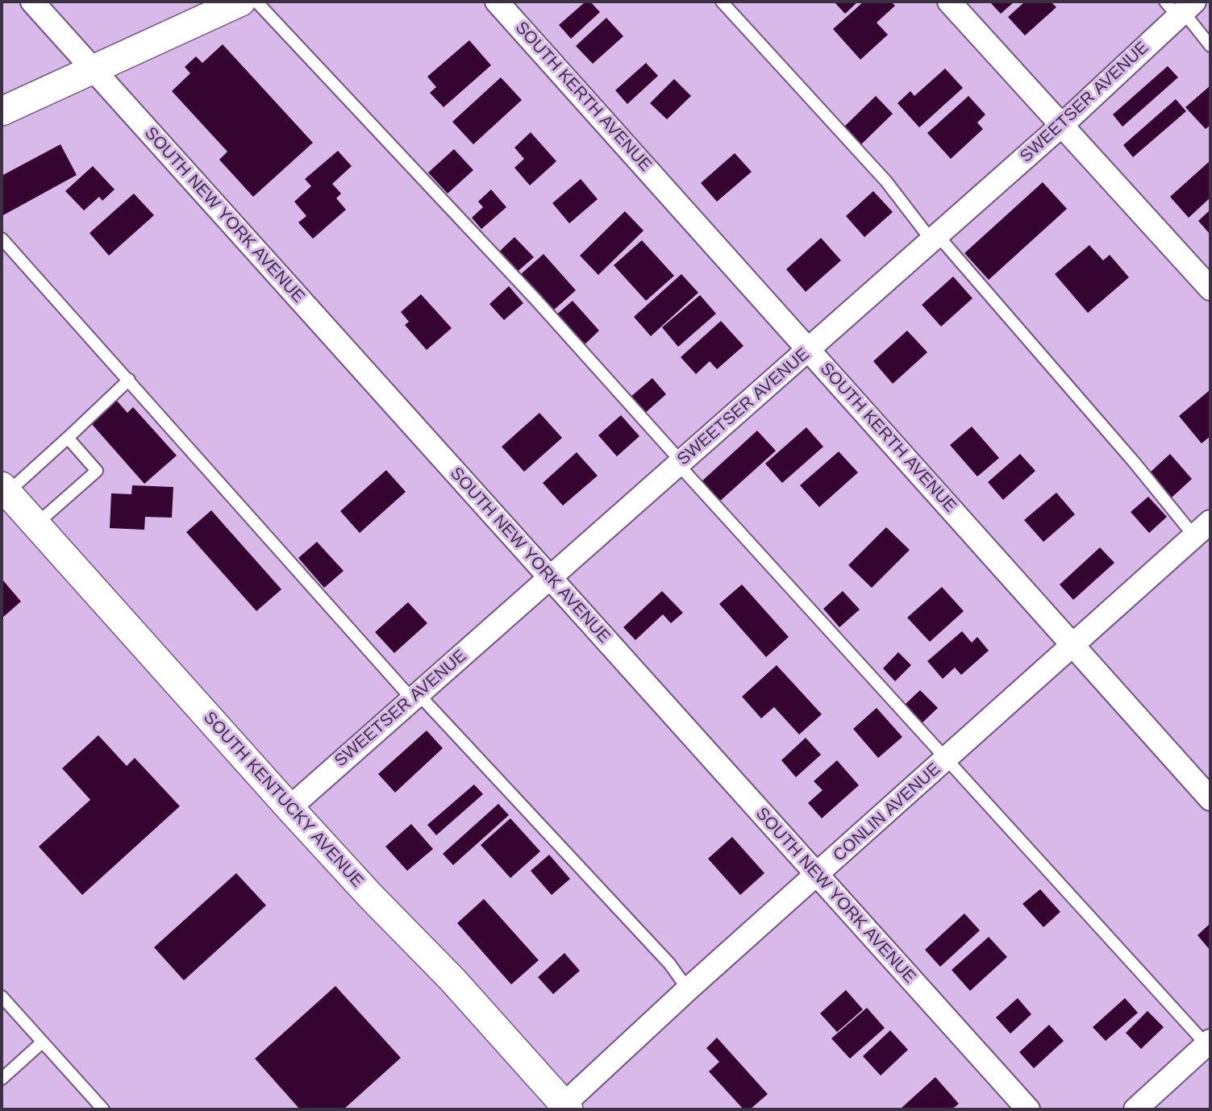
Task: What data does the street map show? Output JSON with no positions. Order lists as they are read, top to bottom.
{
  "streets": {
    "street": [
      "SOUTH KERTH AVENUE",
      "SWEETSER AVENUE",
      "SOUTH NEW YORK AVENUE",
      "SOUTH KENTUCKY AVENUE",
      "CONLIN AVENUE"
    ]
  },
  "crossings": [
    ["SOUTH KERTH AVENUE", "SWEETSER AVENUE"],
    ["SOUTH KERTH AVENUE", "CONLIN AVENUE"],
    ["SWEETSER AVENUE", "SOUTH NEW YORK AVENUE"],
    ["SWEETSER AVENUE", "SOUTH KENTUCKY AVENUE"],
    ["SOUTH NEW YORK AVENUE", "CONLIN AVENUE"],
    ["SOUTH KENTUCKY AVENUE", "CONLIN AVENUE"]
  ]
}
